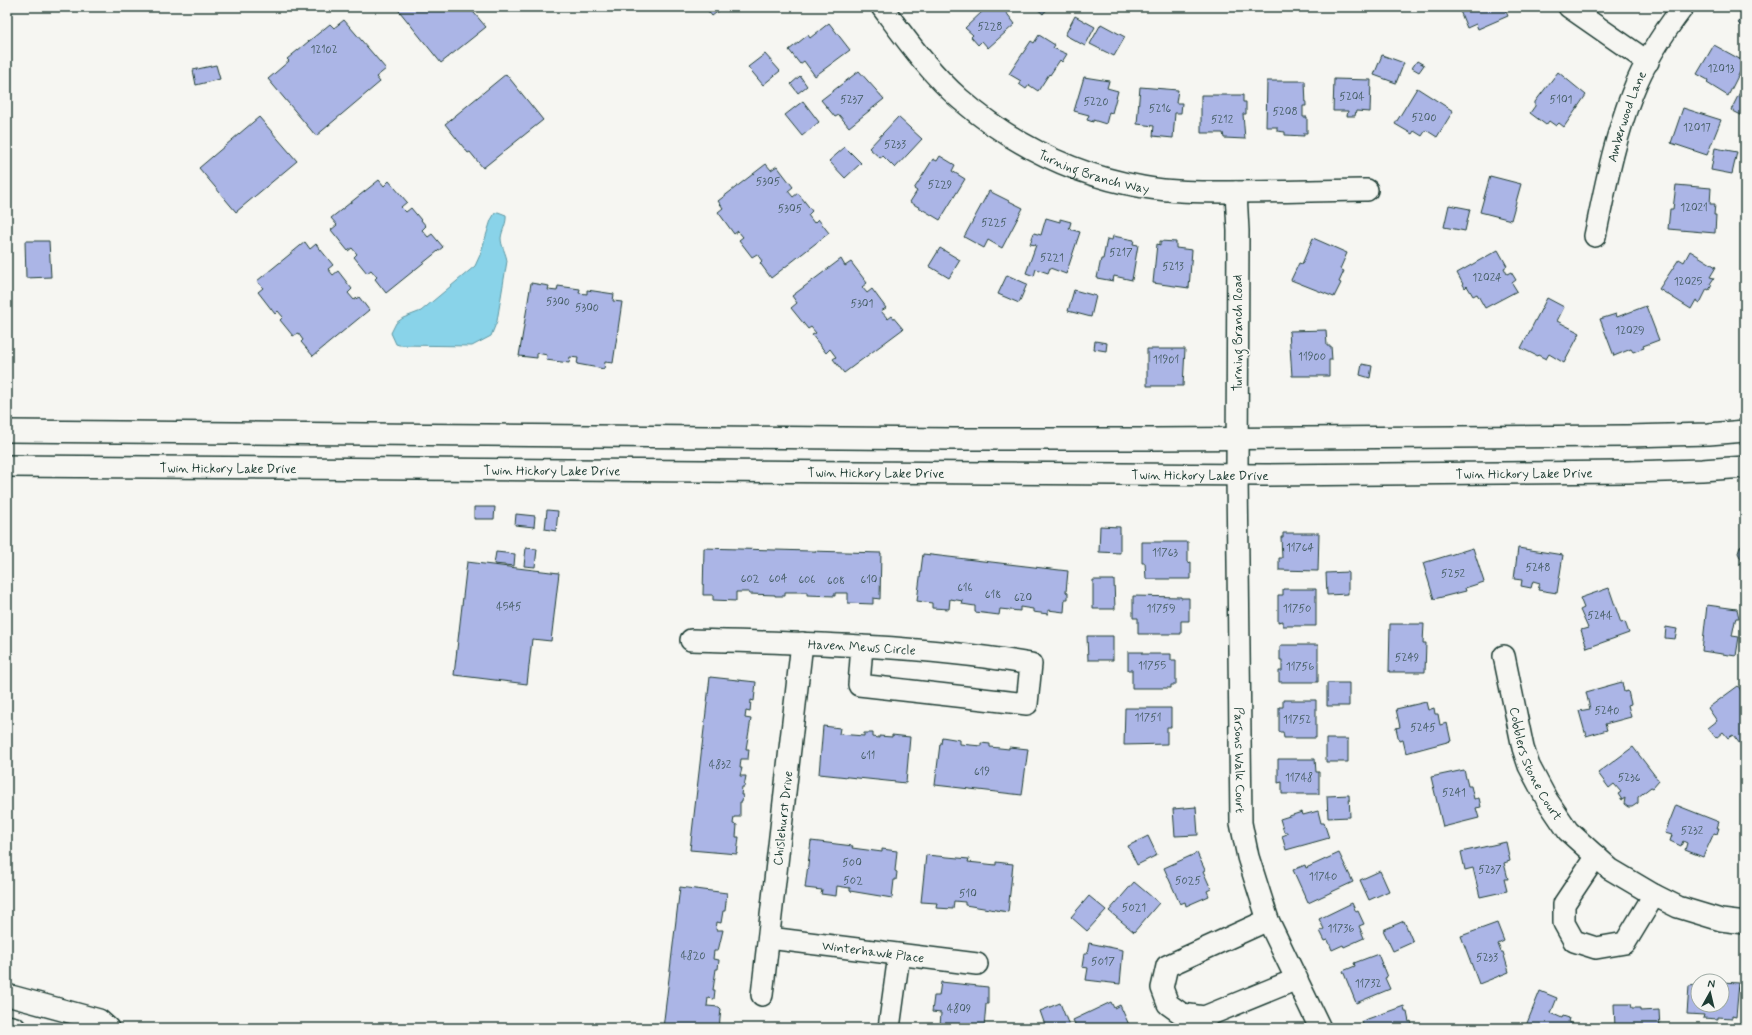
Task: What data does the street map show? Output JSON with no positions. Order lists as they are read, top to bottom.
{
  "streets": {
    "street": [
      "Amberwood Lane",
      "Turning Branch Way",
      "Turning Branch Road",
      "Twin Hickory Lake Drive",
      "Haven Mews Circle",
      "Parsons Walk Court",
      "Cobblers Stone Court",
      "Chislehurst Drive",
      "Winterhawk Place"
    ]
  },
  "crossings": [
    ["Turning Branch Way", "Turning Branch Road"],
    ["Turning Branch Road", "Twin Hickory Lake Drive"],
    ["Turning Branch Road", "Parsons Walk Court"],
    ["Twin Hickory Lake Drive", "Parsons Walk Court"],
    ["Haven Mews Circle", "Chislehurst Drive"],
    ["Chislehurst Drive", "Winterhawk Place"]
  ],
  "house_numbers": [
    "5228",
    "12102",
    "12013",
    "5204",
    "5237",
    "5101",
    "5220",
    "5216",
    "5208",
    "5200",
    "5212",
    "12017",
    "5233",
    "5305",
    "5229",
    "12021",
    "5305",
    "5225",
    "5217",
    "5221",
    "5213",
    "12024",
    "12025",
    "5300",
    "5301",
    "5300",
    "12029",
    "11900",
    "11901",
    "11764",
    "11763",
    "5248",
    "5252",
    "602",
    "604",
    "606",
    "610",
    "608",
    "616",
    "618",
    "620",
    "4545",
    "11759",
    "11750",
    "5244",
    "5249",
    "11755",
    "11756",
    "5240",
    "11751",
    "11752",
    "5245",
    "611",
    "4832",
    "619",
    "11748",
    "5236",
    "5241",
    "5232",
    "500",
    "5237",
    "11740",
    "502",
    "5025",
    "510",
    "5021",
    "11736",
    "4820",
    "5233",
    "5017",
    "11732",
    "4809"
  ],
  "north": "top"
}
